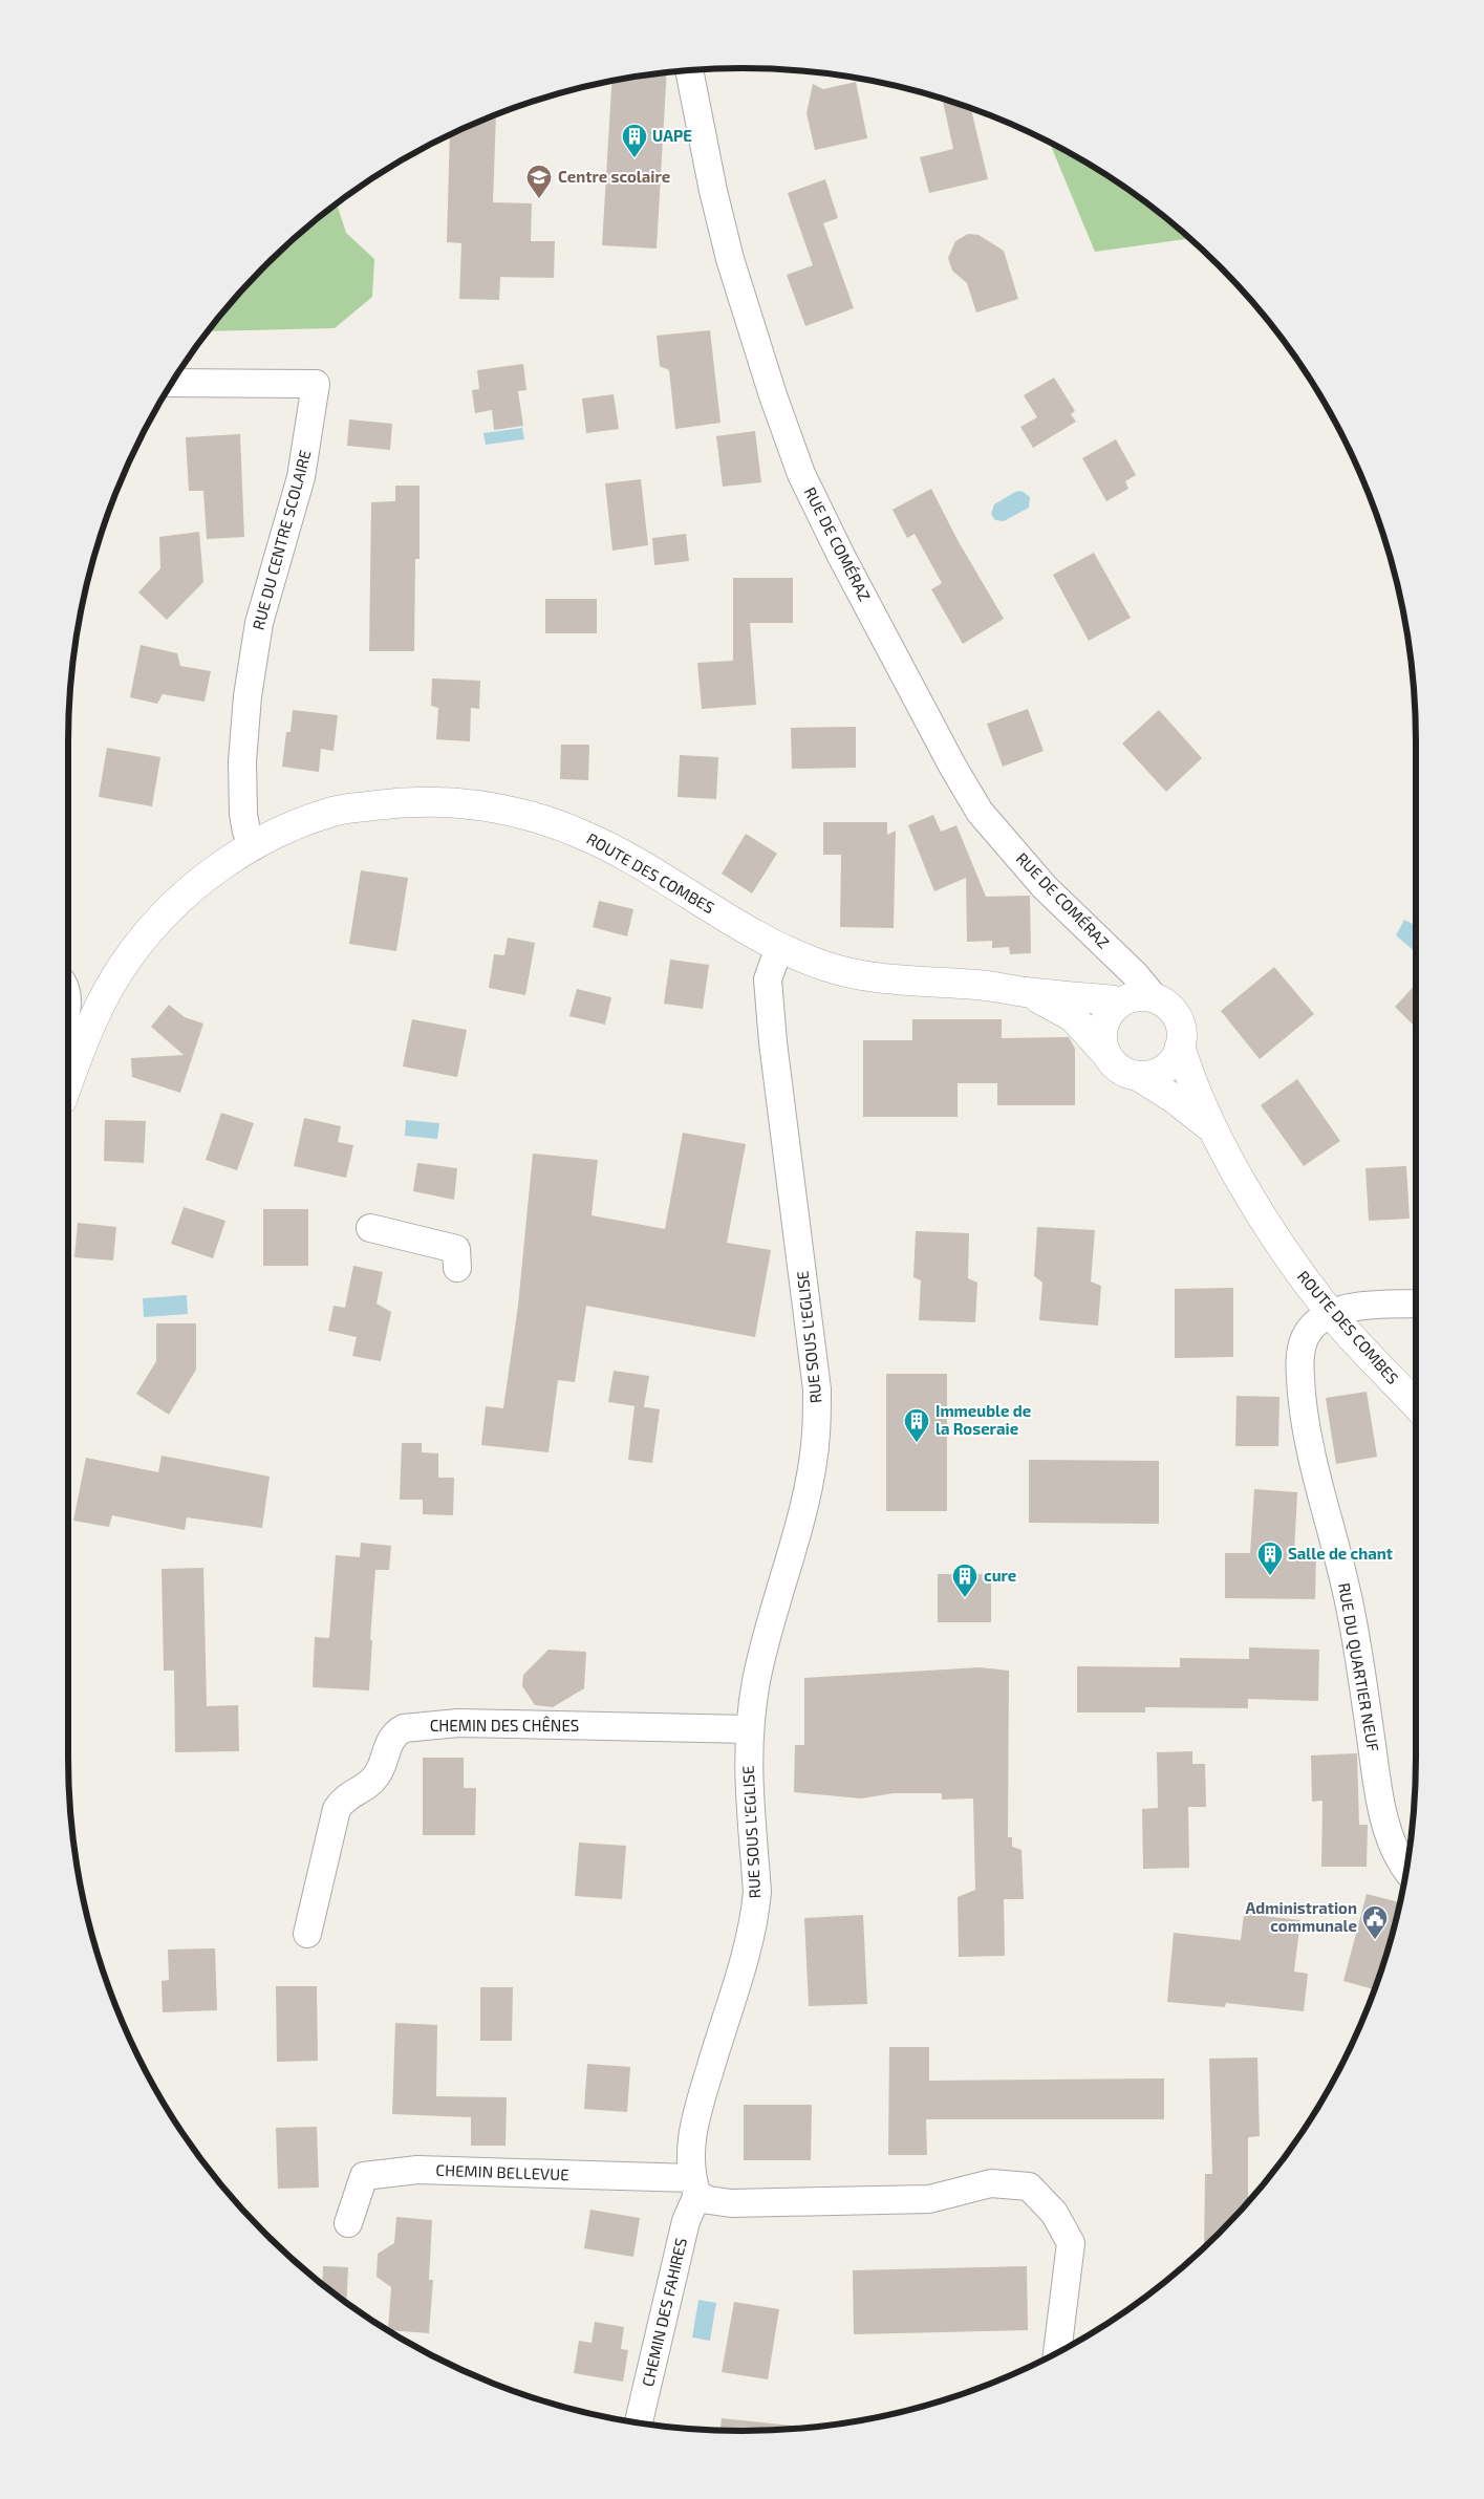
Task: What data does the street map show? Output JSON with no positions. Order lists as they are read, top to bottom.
{
  "streets": {
    "street": [
      "RUE DU CENTRE SCOLAIRE",
      "RUE DE COMÉRAZ",
      "ROUTE DES COMBES",
      "RUE SOUS L'EGLISE",
      "RUE DU QUARTIER NEUF",
      "CHEMIN DES CHÊNES",
      "CHEMIN BELLEVUE",
      "CHEMIN DES FAHIRES"
    ]
  },
  "crossings": [
    ["RUE DU CENTRE SCOLAIRE", "ROUTE DES COMBES"],
    ["RUE DE COMÉRAZ", "ROUTE DES COMBES"],
    ["ROUTE DES COMBES", "RUE SOUS L'EGLISE"],
    ["ROUTE DES COMBES", "RUE DU QUARTIER NEUF"],
    ["RUE SOUS L'EGLISE", "CHEMIN DES CHÊNES"],
    ["RUE SOUS L'EGLISE", "CHEMIN BELLEVUE"],
    ["RUE SOUS L'EGLISE", "CHEMIN DES FAHIRES"],
    ["CHEMIN BELLEVUE", "CHEMIN DES FAHIRES"]
  ],
  "places": {
    "building": [
      "UAPE",
      "Immeuble de la Roseraie",
      "Salle de chant",
      "cure"
    ],
    "school or university": ["Centre scolaire"],
    "public building": ["Administration communale"]
  }
}
